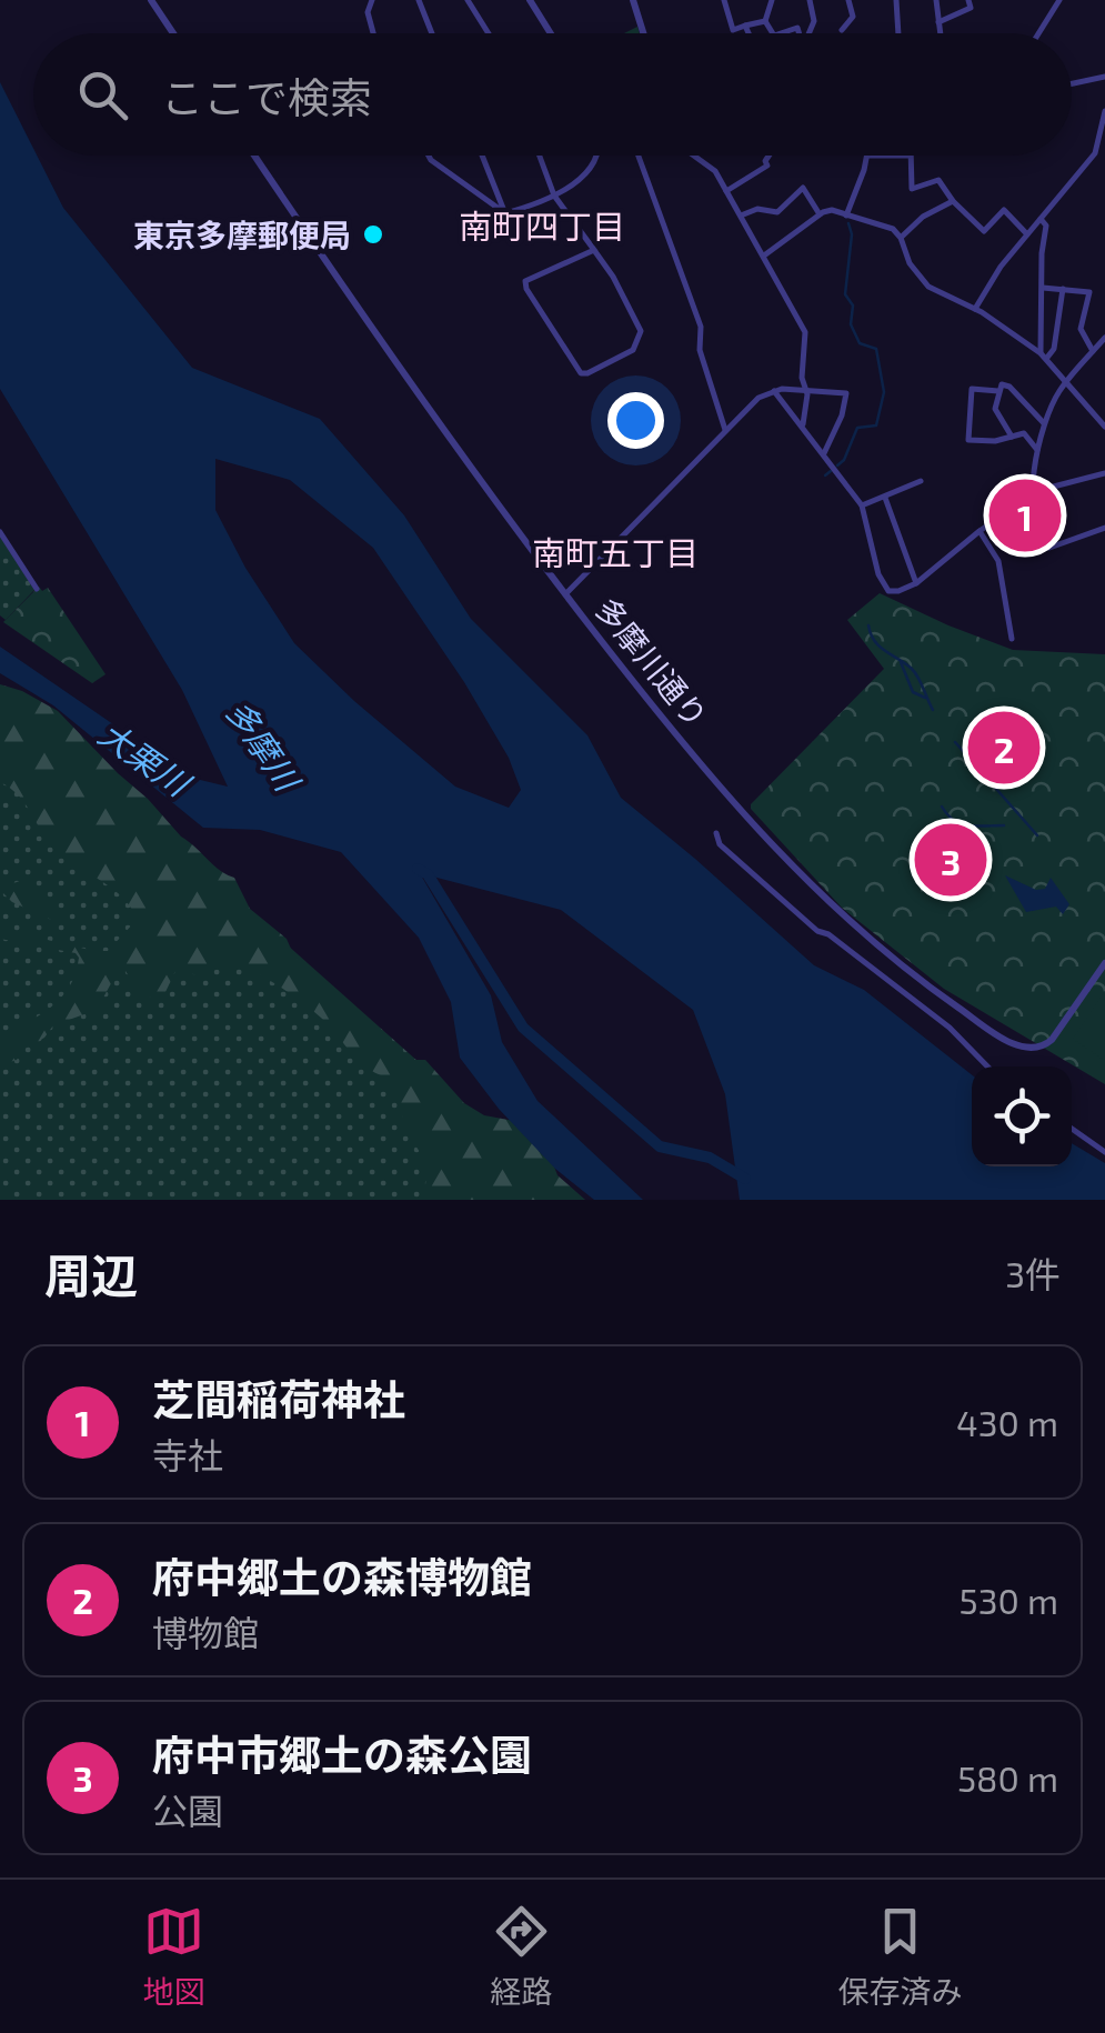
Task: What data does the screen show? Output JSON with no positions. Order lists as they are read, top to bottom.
{
  "streets": {
    "street": ["多摩川通り"]
  },
  "districts": ["南町四丁目", "南町五丁目"],
  "water": ["多摩川", "大栗川"],
  "places": ["東京多摩郵便局"],
  "page": {
    "search": "ここで検索",
    "pins": ["1", "2", "3"],
    "heading": ["周辺", "3件"],
    "list": [
      {
        "mark": "1",
        "name": "芝間稲荷神社",
        "note": "寺社",
        "value": "430 m"
      },
      {
        "mark": "2",
        "name": "府中郷土の森博物館",
        "note": "博物館",
        "value": "530 m"
      },
      {
        "mark": "3",
        "name": "府中市郷土の森公園",
        "note": "公園",
        "value": "580 m"
      }
    ],
    "nav": ["地図", "経路", "保存済み"]
  }
}
